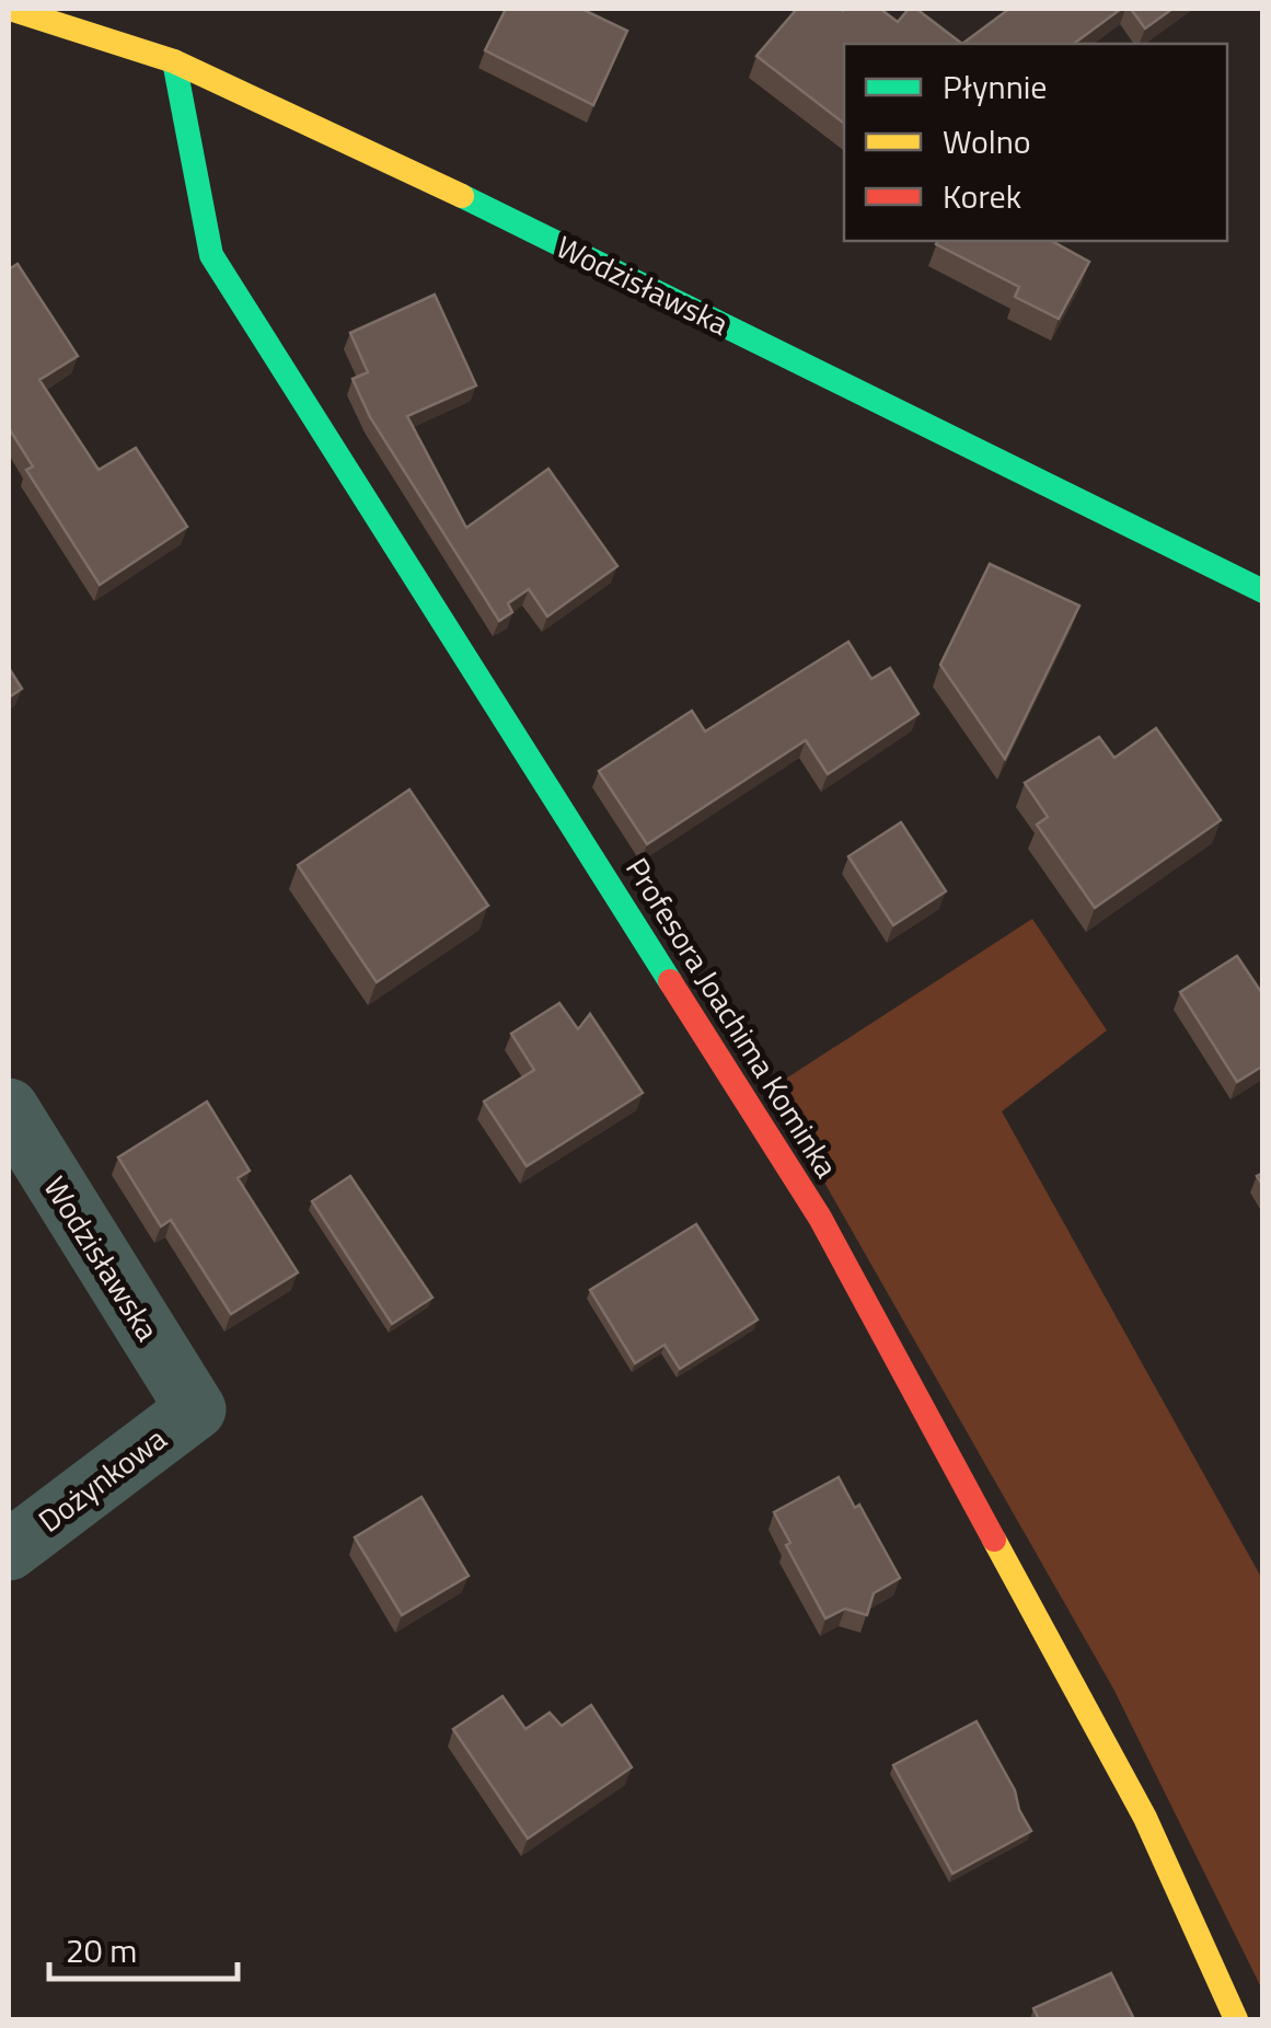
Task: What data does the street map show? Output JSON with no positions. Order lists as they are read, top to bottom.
{
  "streets": {
    "street": ["Wodzisławska", "Profesora Joachima Kominka", "Dożynkowa"]
  },
  "crossings": [
    ["Wodzisławska", "Profesora Joachima Kominka"],
    ["Wodzisławska", "Dożynkowa"]
  ],
  "legend": ["Płynnie", "Wolno", "Korek"],
  "scale_bar": "20 m"
}
